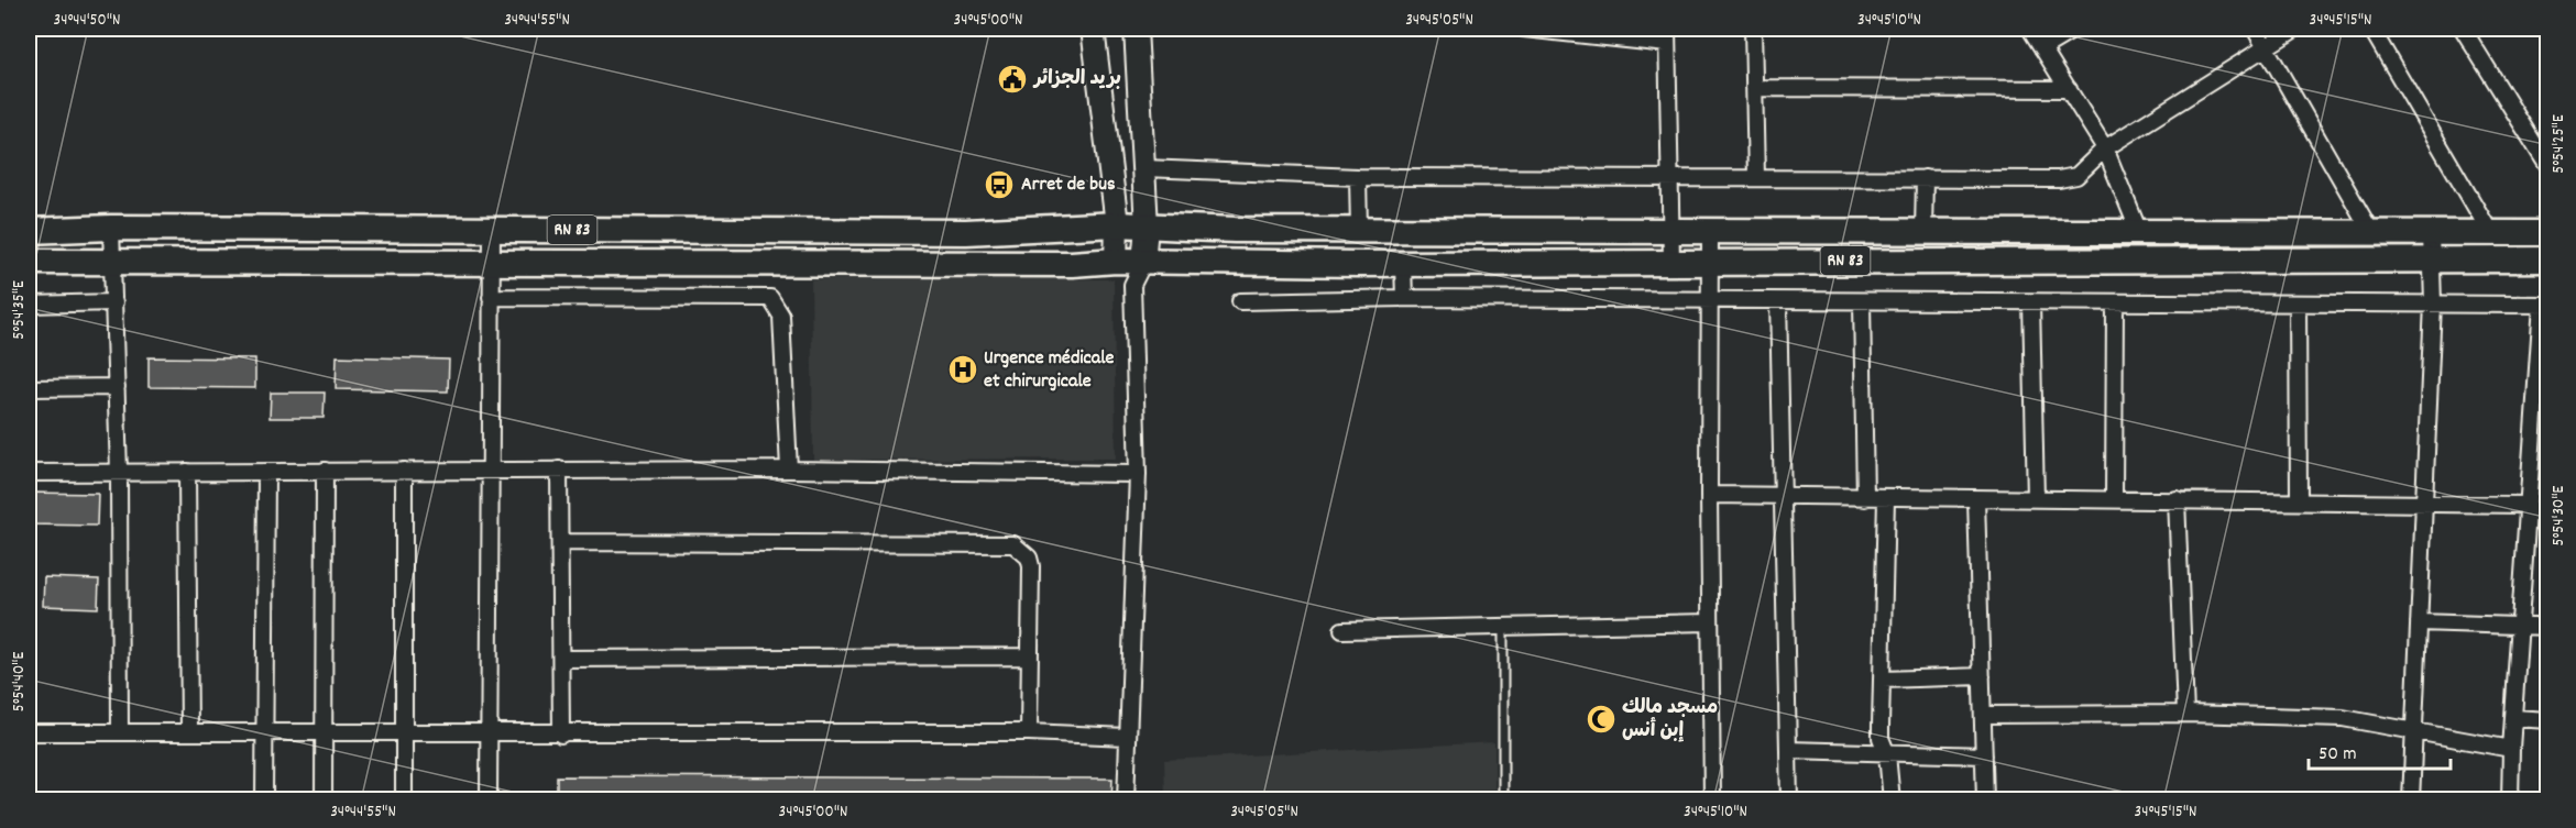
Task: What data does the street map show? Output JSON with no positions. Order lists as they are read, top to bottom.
{
  "streets": {
    "main road": ["RN 83"]
  },
  "places": {
    "public building": ["بريد الجزائر"],
    "bus stop": ["Arret de bus"],
    "hospital": ["Urgence médicale et chirurgicale"],
    "mosque": ["مسجد مالك إبن أنس"]
  },
  "scale_bar": "50 m",
  "coordinates": [
    "34°44'50\"N",
    "34°44'55\"N",
    "34°45'00\"N",
    "34°45'05\"N",
    "34°45'10\"N",
    "34°45'15\"N",
    "5°54'25\"E",
    "5°54'35\"E",
    "5°54'30\"E",
    "5°54'40\"E"
  ]
}
